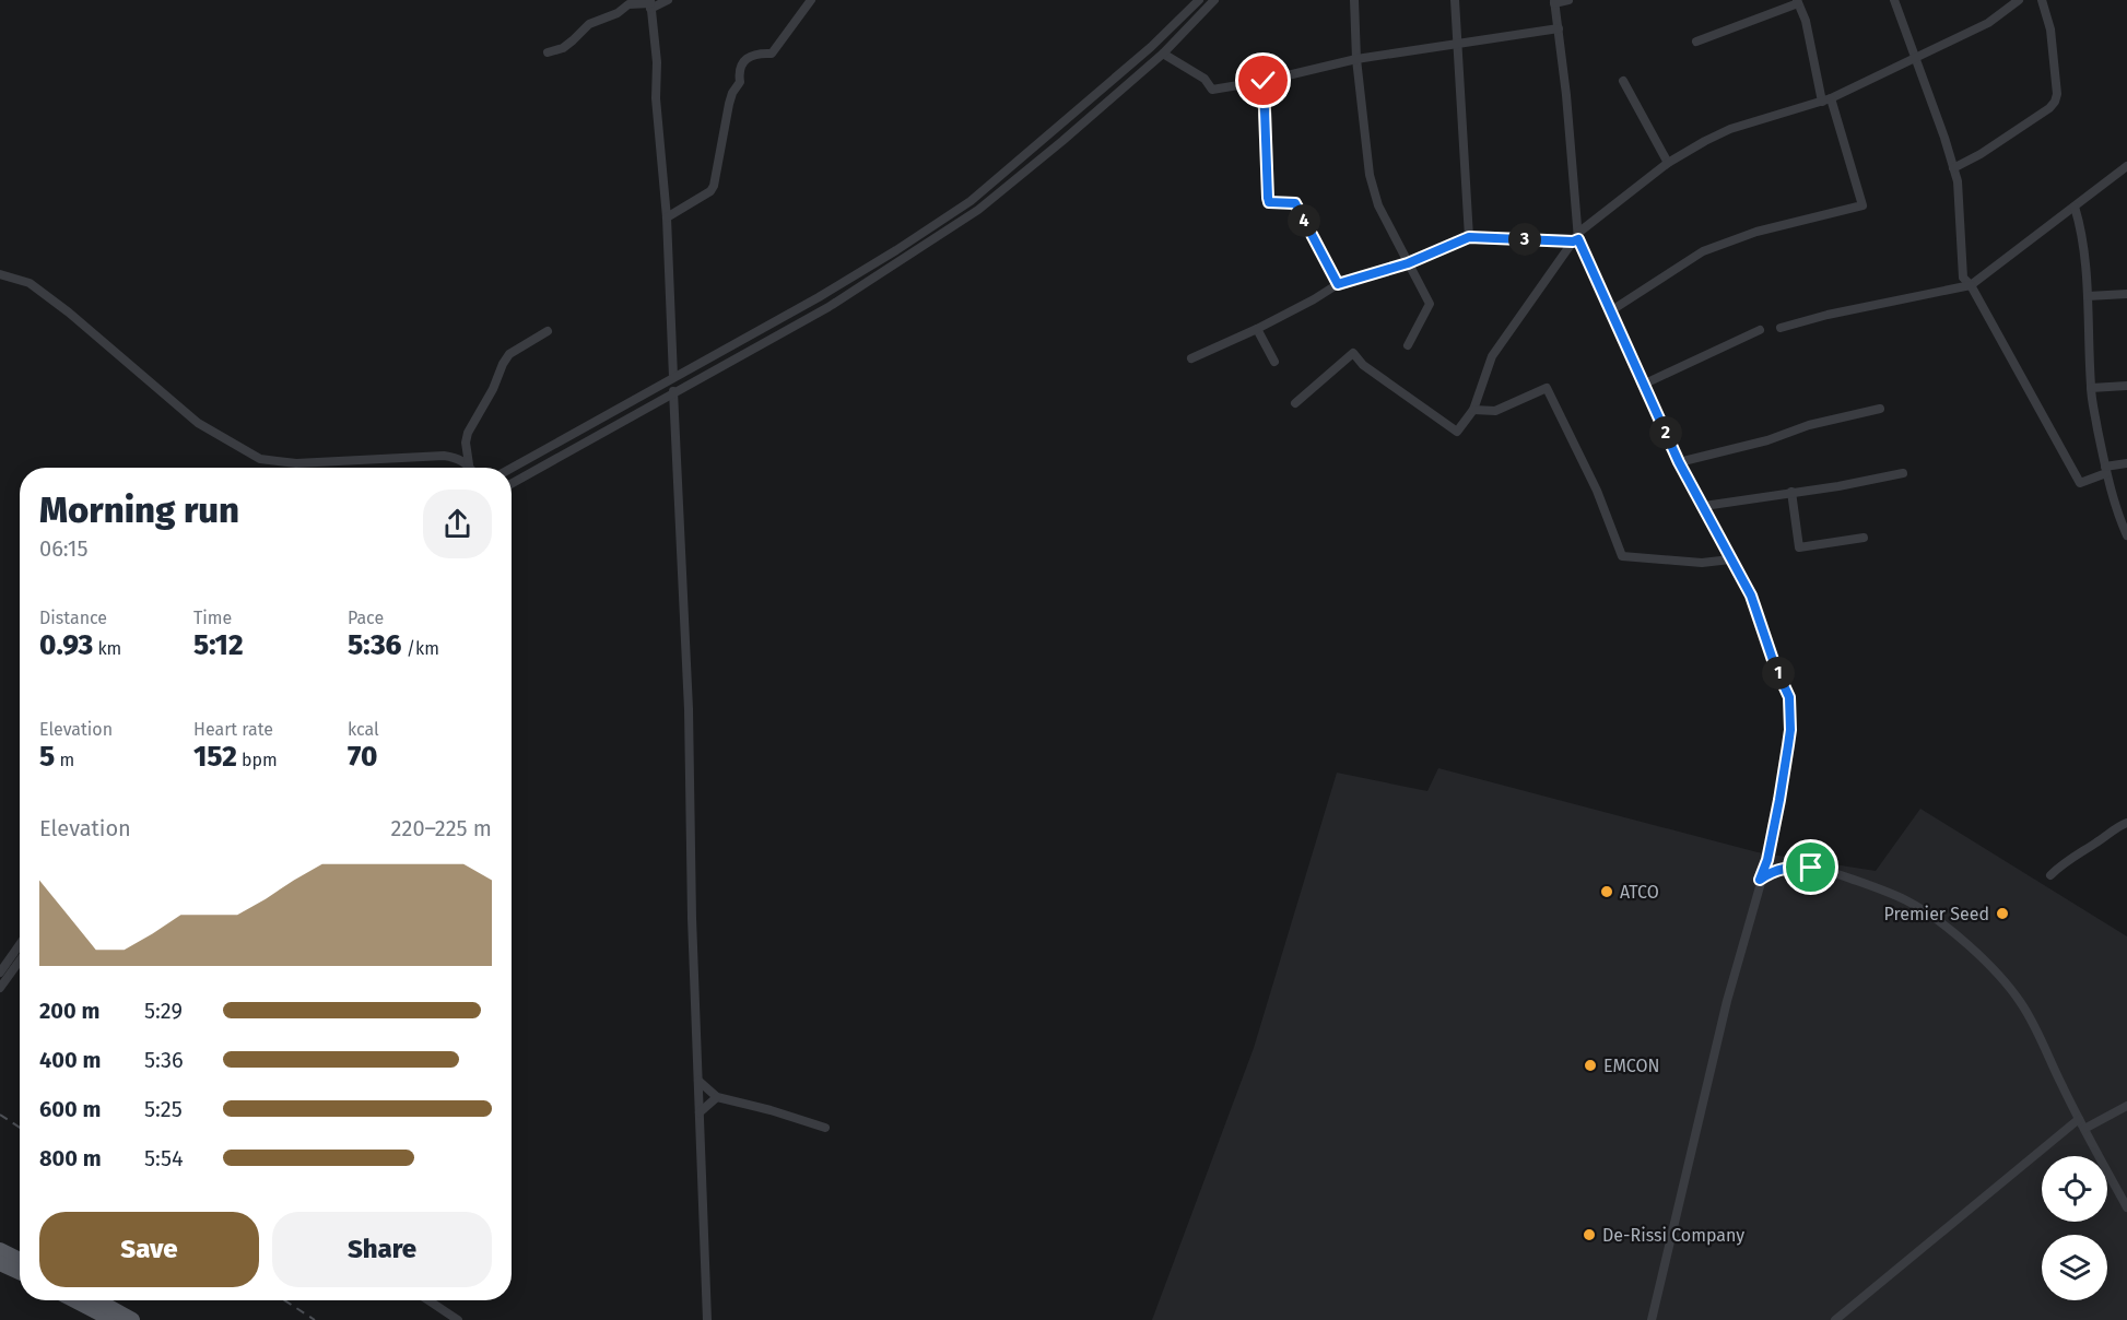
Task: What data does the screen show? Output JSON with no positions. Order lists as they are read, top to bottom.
{
  "places": [
    "ATCO",
    "Premier Seed",
    "EMCON",
    "De-Rissi Company"
  ],
  "page": {
    "pins": [
      "4",
      "3",
      "2",
      "1"
    ],
    "heading": ["Morning run", "06:15"],
    "stats": [
      ["Distance", "0.93 km"],
      ["Time", "5:12"],
      ["Pace", "5:36 /km"],
      ["Elevation", "5 m"],
      ["Heart rate", "152 bpm"],
      ["kcal", "70"]
    ],
    "chart": ["Elevation", "220–225 m"],
    "list": [
      {
        "name": "200 m",
        "note": "5:29"
      },
      {
        "name": "400 m",
        "note": "5:36"
      },
      {
        "name": "600 m",
        "note": "5:25"
      },
      {
        "name": "800 m",
        "note": "5:54"
      }
    ],
    "buttons": ["Save", "Share"]
  }
}
